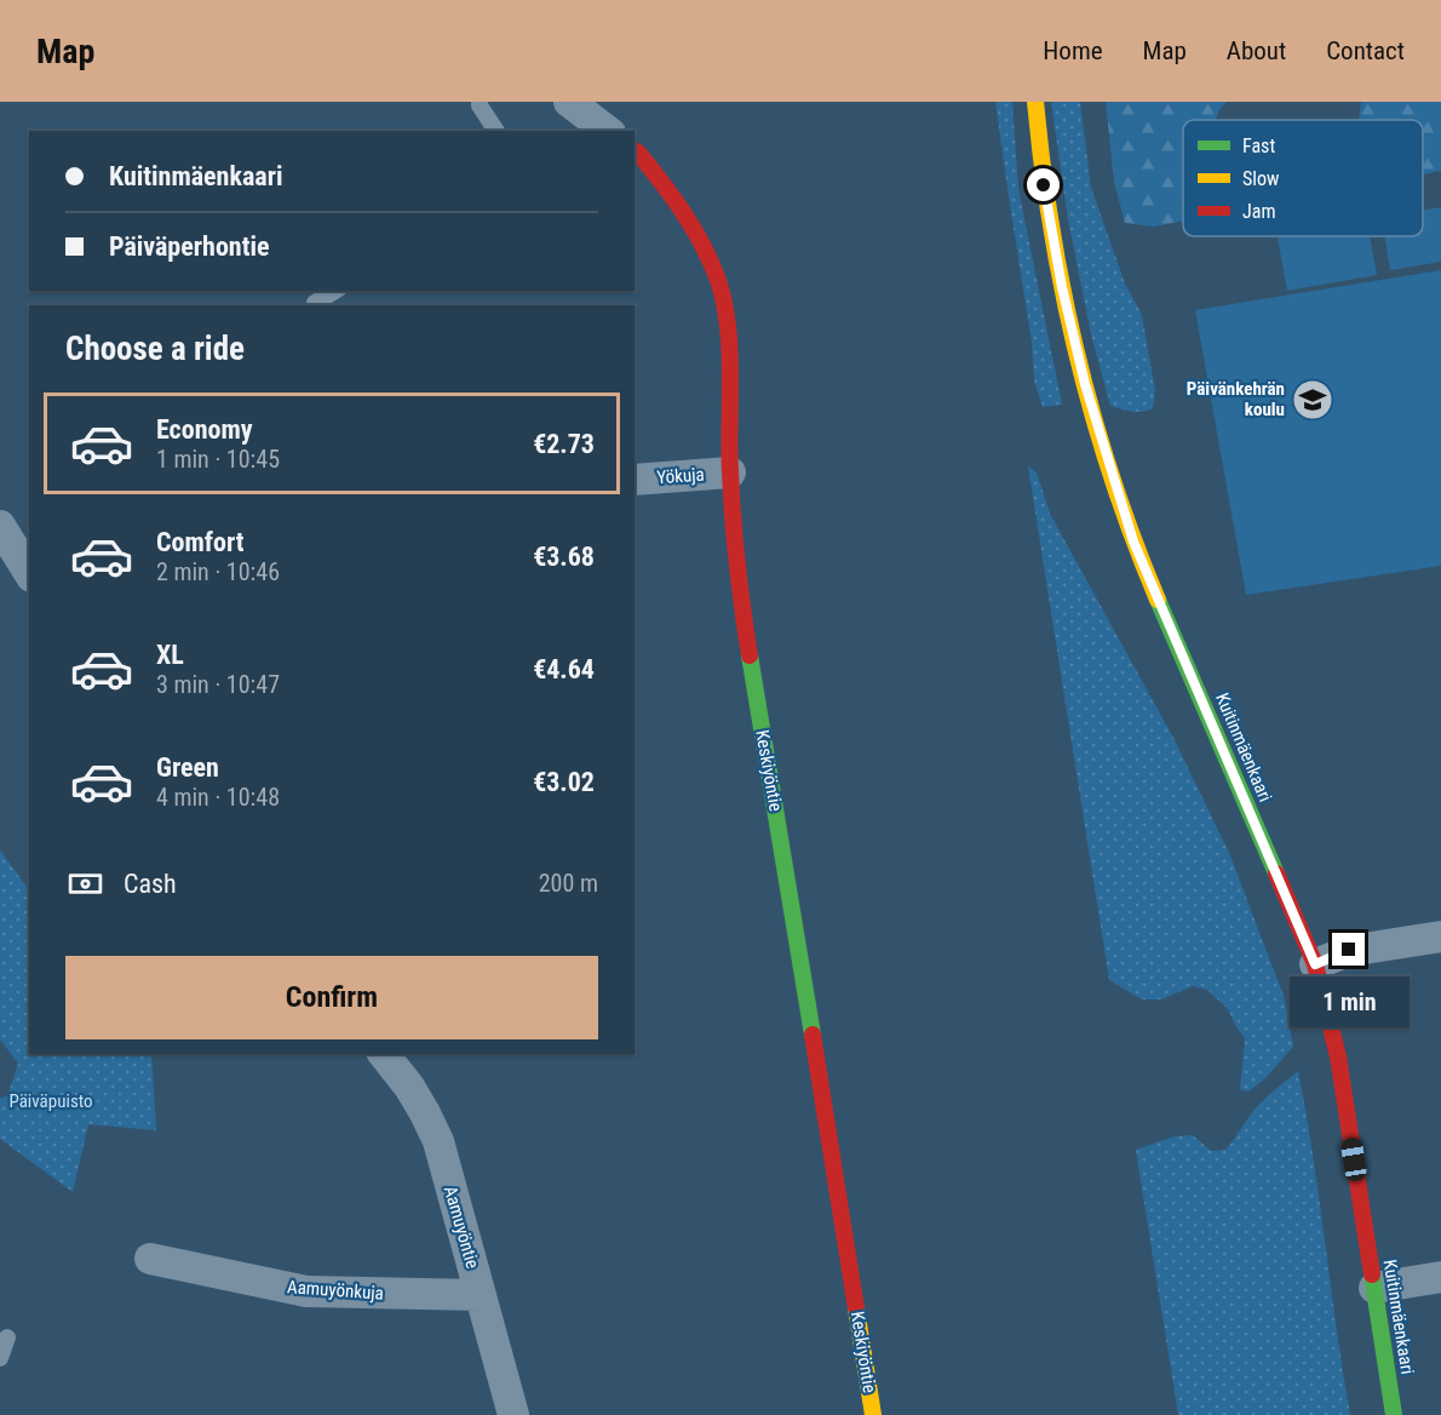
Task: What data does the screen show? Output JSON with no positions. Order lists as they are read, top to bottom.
{
  "streets": {
    "street": [
      "Yökuja",
      "Kuitinmäenkaari",
      "Keskiyöntie",
      "Aamuyöntie",
      "Aamuyönkuja"
    ]
  },
  "crossings": [
    ["Yökuja", "Keskiyöntie"],
    ["Aamuyöntie", "Aamuyönkuja"]
  ],
  "parks": ["Päiväpuisto"],
  "places": {
    "school or university": ["Päivänkehrän koulu"]
  },
  "legend": ["Fast", "Slow", "Jam"],
  "page": {
    "header": "Map",
    "nav": [
      "Home",
      "Map",
      "About",
      "Contact"
    ],
    "banner": ["Kuitinmäenkaari", "Päiväperhontie"],
    "heading": "Choose a ride",
    "list": [
      {
        "name": "Economy",
        "note": "1 min · 10:45",
        "value": "€2.73"
      },
      {
        "name": "Comfort",
        "note": "2 min · 10:46",
        "value": "€3.68"
      },
      {
        "name": "XL",
        "note": "3 min · 10:47",
        "value": "€4.64"
      },
      {
        "name": "Green",
        "note": "4 min · 10:48",
        "value": "€3.02"
      }
    ],
    "pay": ["Cash", "200 m"],
    "buttons": "Confirm",
    "bubble": "1 min"
  }
}
